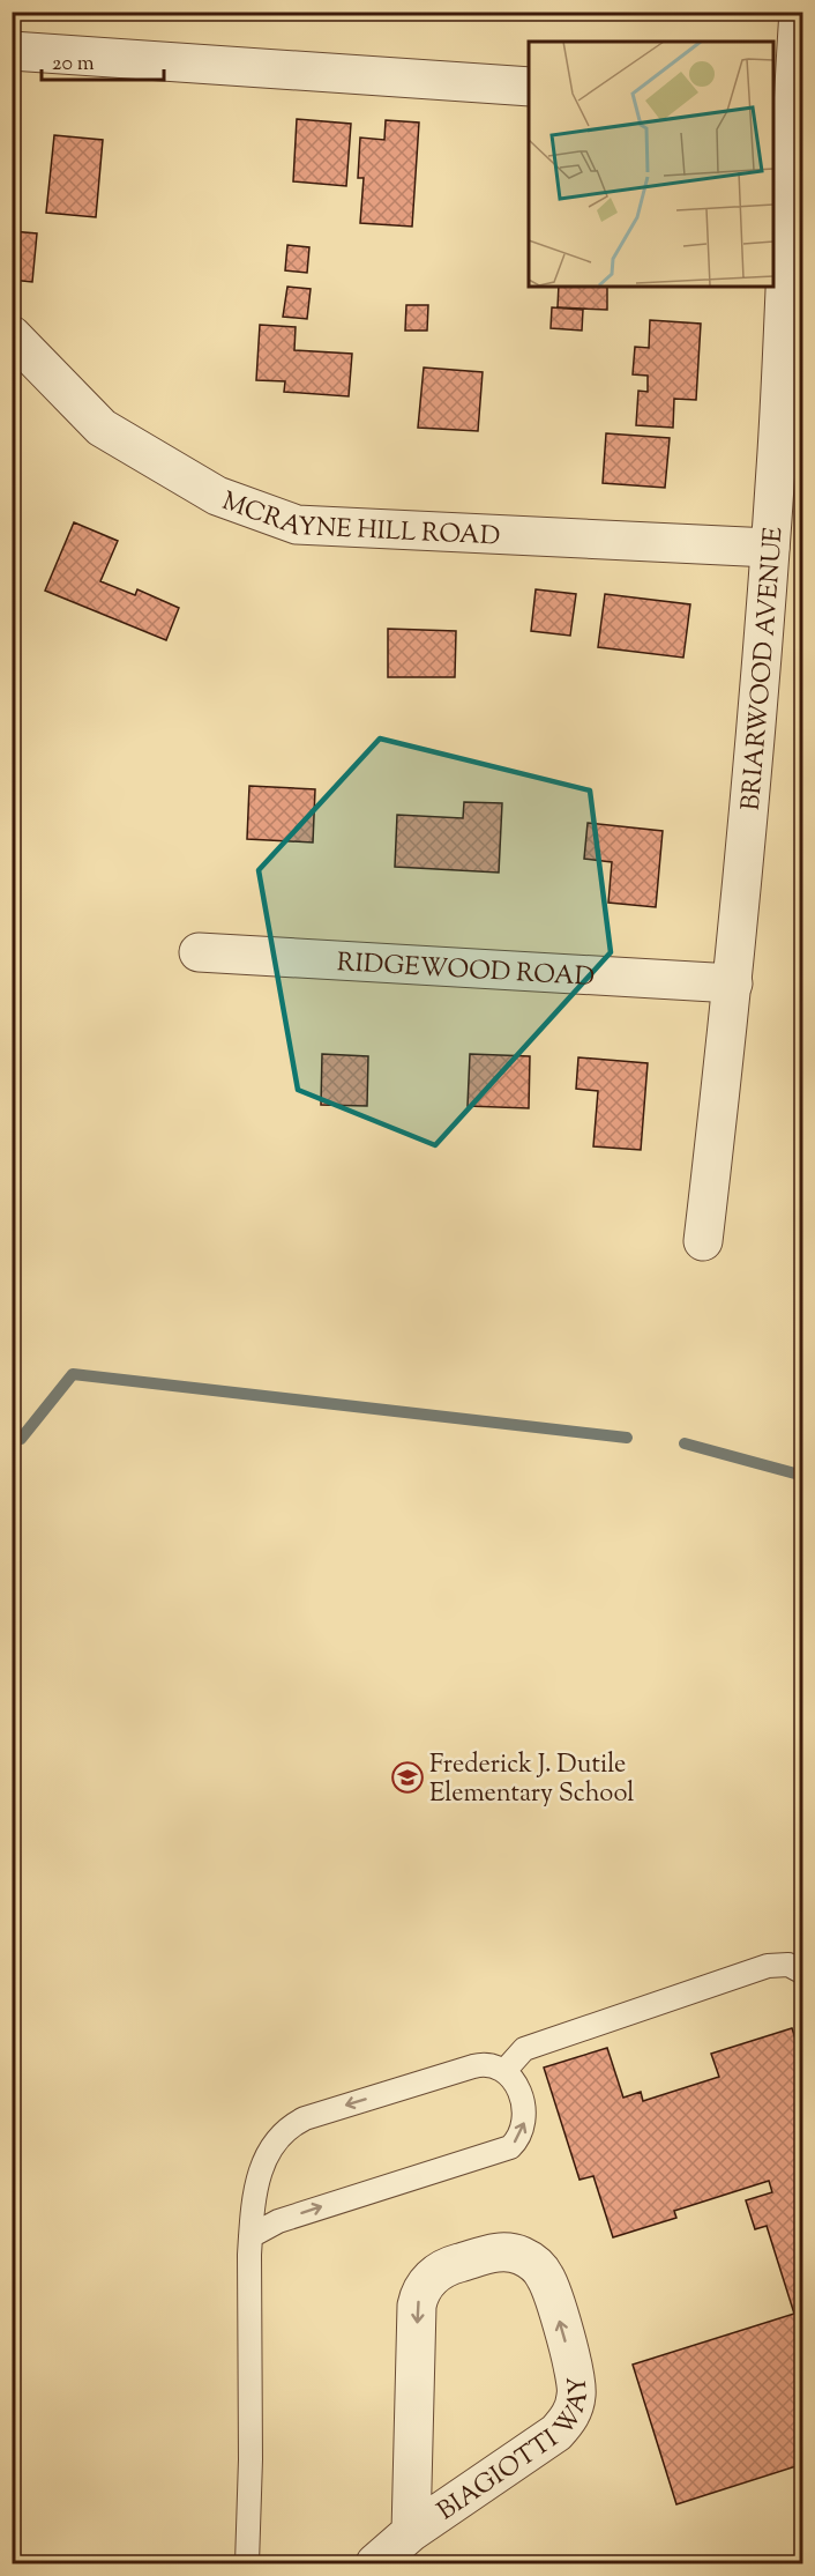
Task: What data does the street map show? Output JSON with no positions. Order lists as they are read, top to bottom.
{
  "streets": {
    "street": [
      "MCRAYNE HILL ROAD",
      "BRIARWOOD AVENUE",
      "RIDGEWOOD ROAD",
      "BIAGIOTTI WAY"
    ]
  },
  "crossings": [
    ["MCRAYNE HILL ROAD", "BRIARWOOD AVENUE"],
    ["BRIARWOOD AVENUE", "RIDGEWOOD ROAD"]
  ],
  "places": {
    "school or university": ["Frederick J. Dutile Elementary School"]
  },
  "scale_bar": "20 m"
}
